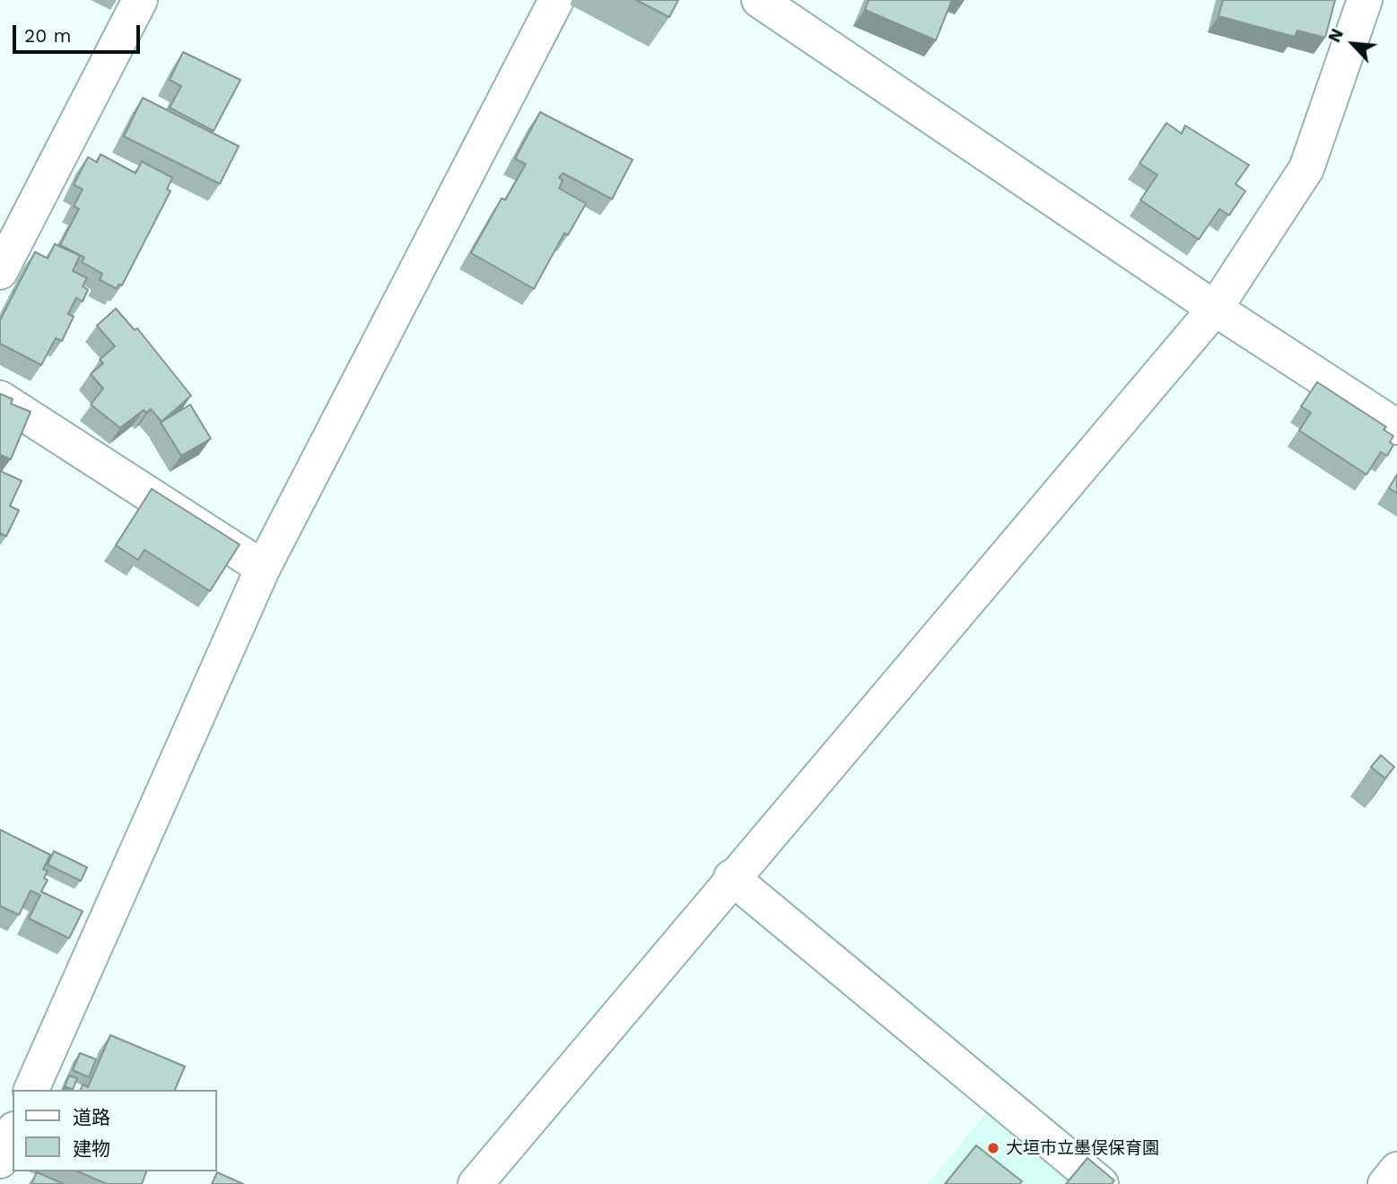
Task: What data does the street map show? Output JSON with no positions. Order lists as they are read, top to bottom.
{
  "places": ["大垣市立墨俣保育園"],
  "legend": ["道路", "建物"],
  "scale_bar": "20 m",
  "north": "top left"
}
